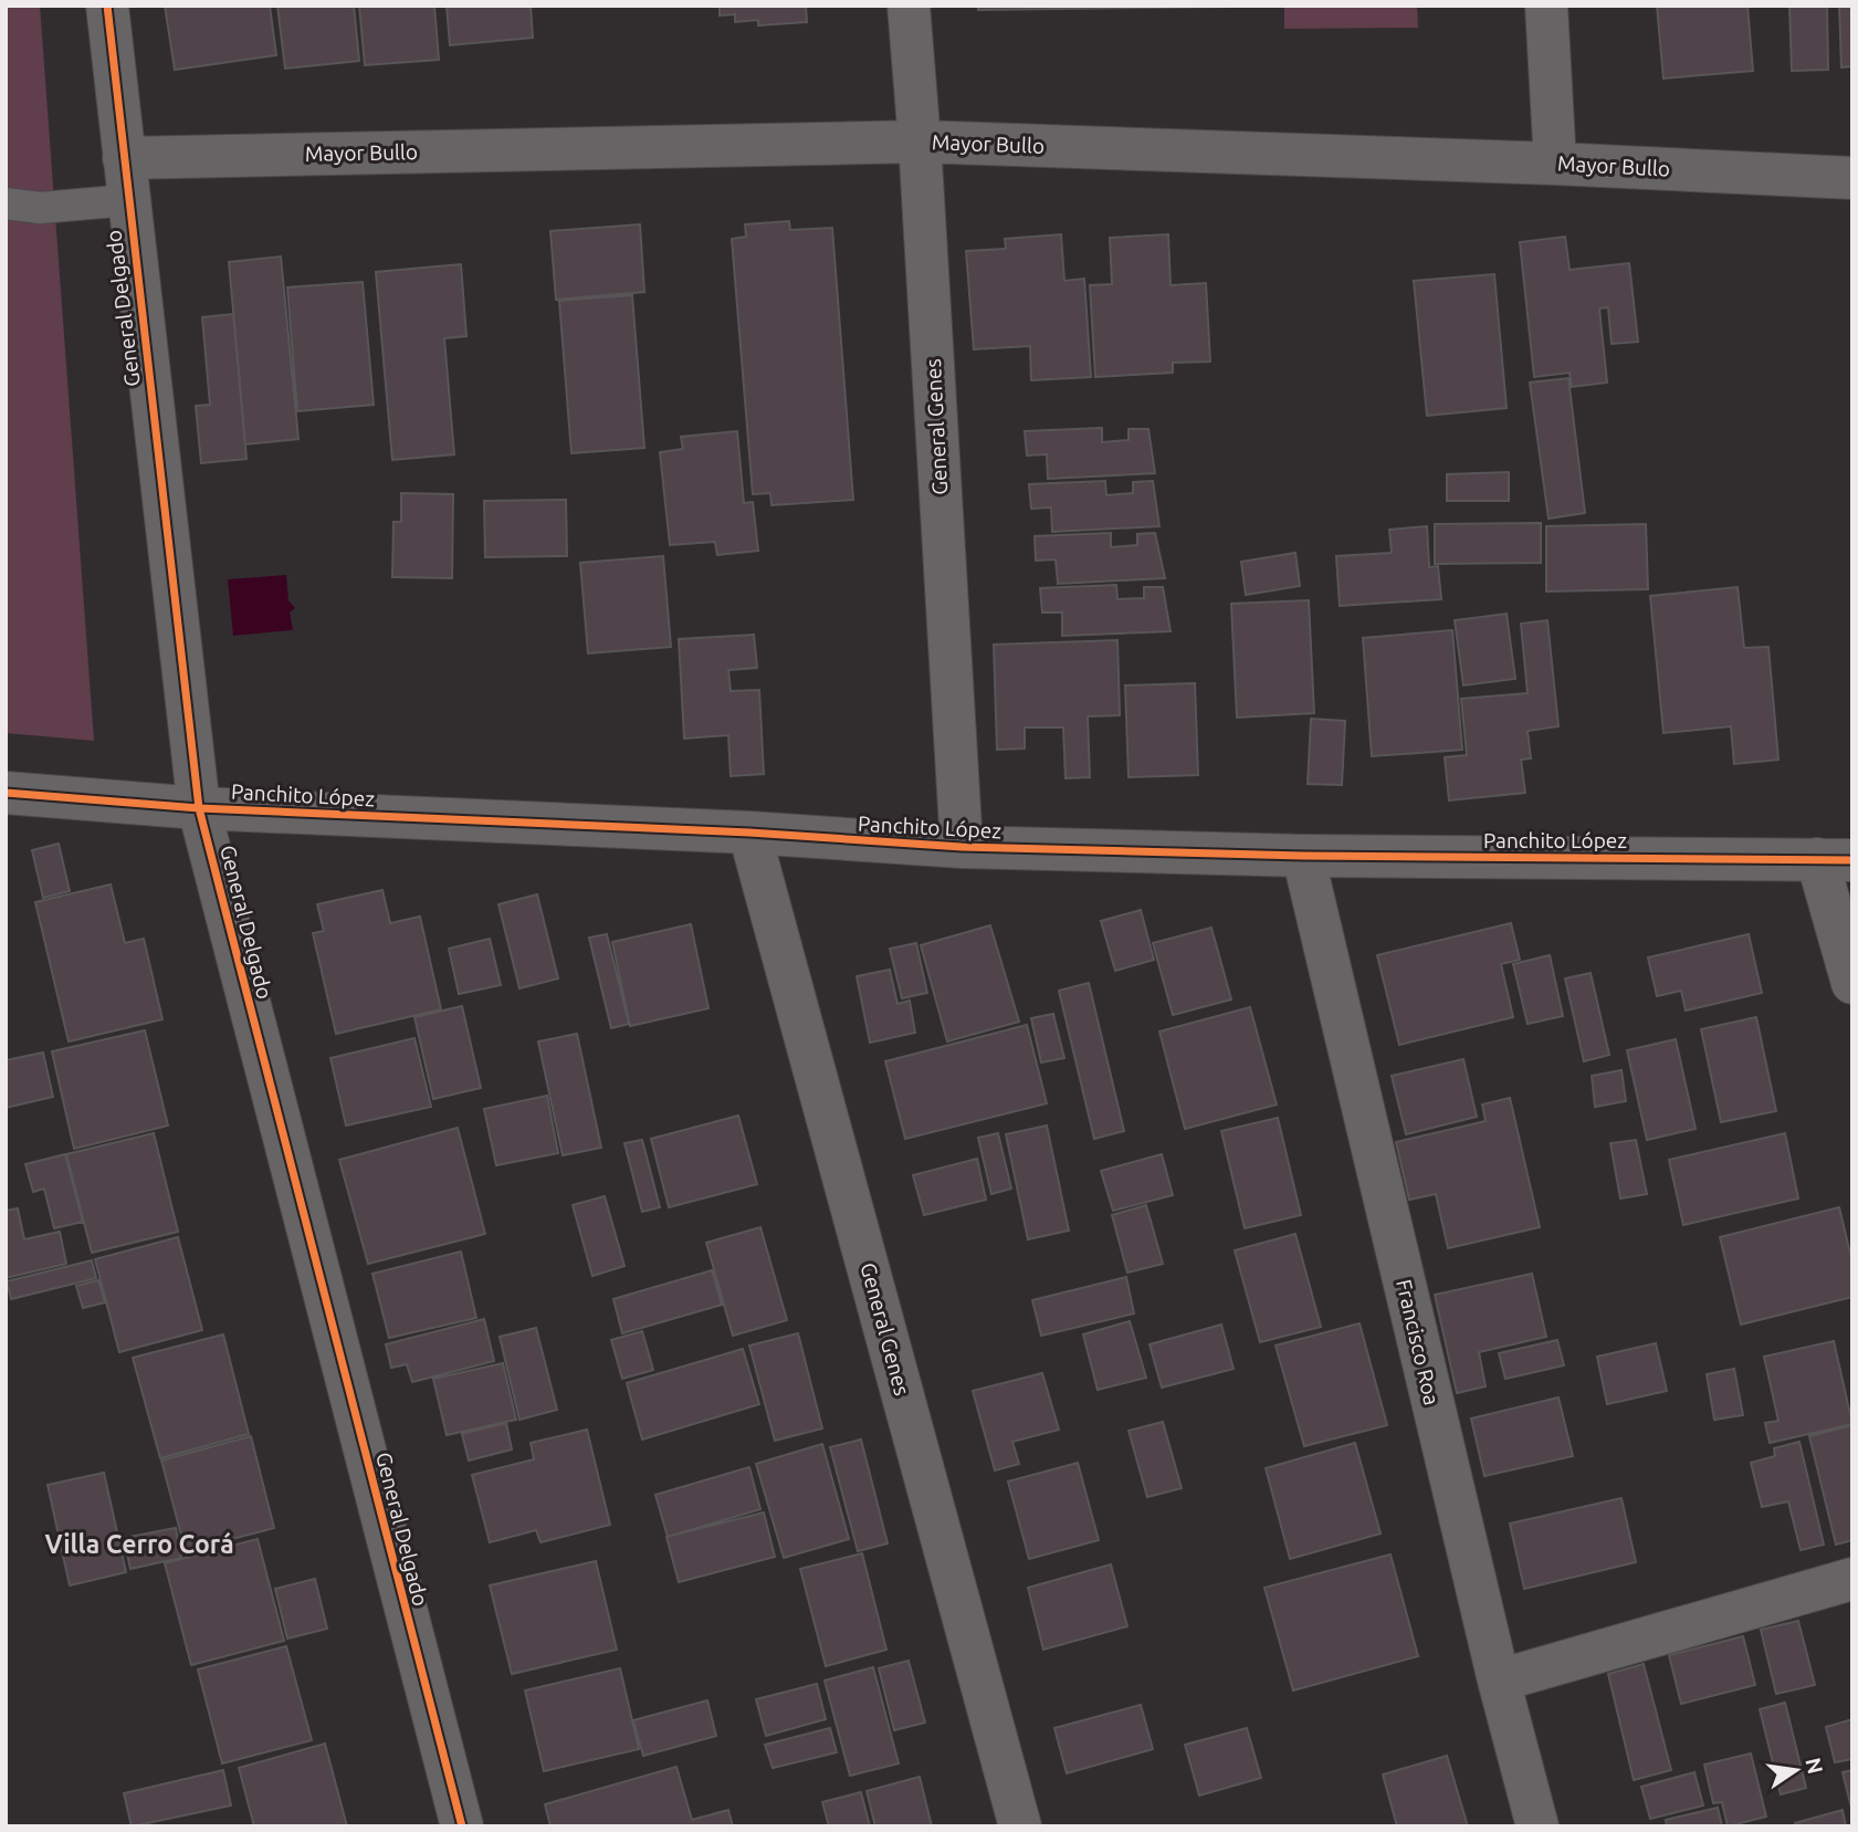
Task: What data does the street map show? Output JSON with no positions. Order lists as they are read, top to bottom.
{
  "streets": {
    "street": [
      "Mayor Bullo",
      "General Delgado",
      "General Genes",
      "Panchito López",
      "Francisco Roa"
    ]
  },
  "crossings": [
    ["Mayor Bullo", "General Delgado"],
    ["Mayor Bullo", "General Genes"],
    ["General Delgado", "Panchito López"],
    ["General Genes", "Panchito López"],
    ["Panchito López", "Francisco Roa"]
  ],
  "districts": ["Villa Cerro Corá"],
  "north": "right"
}
